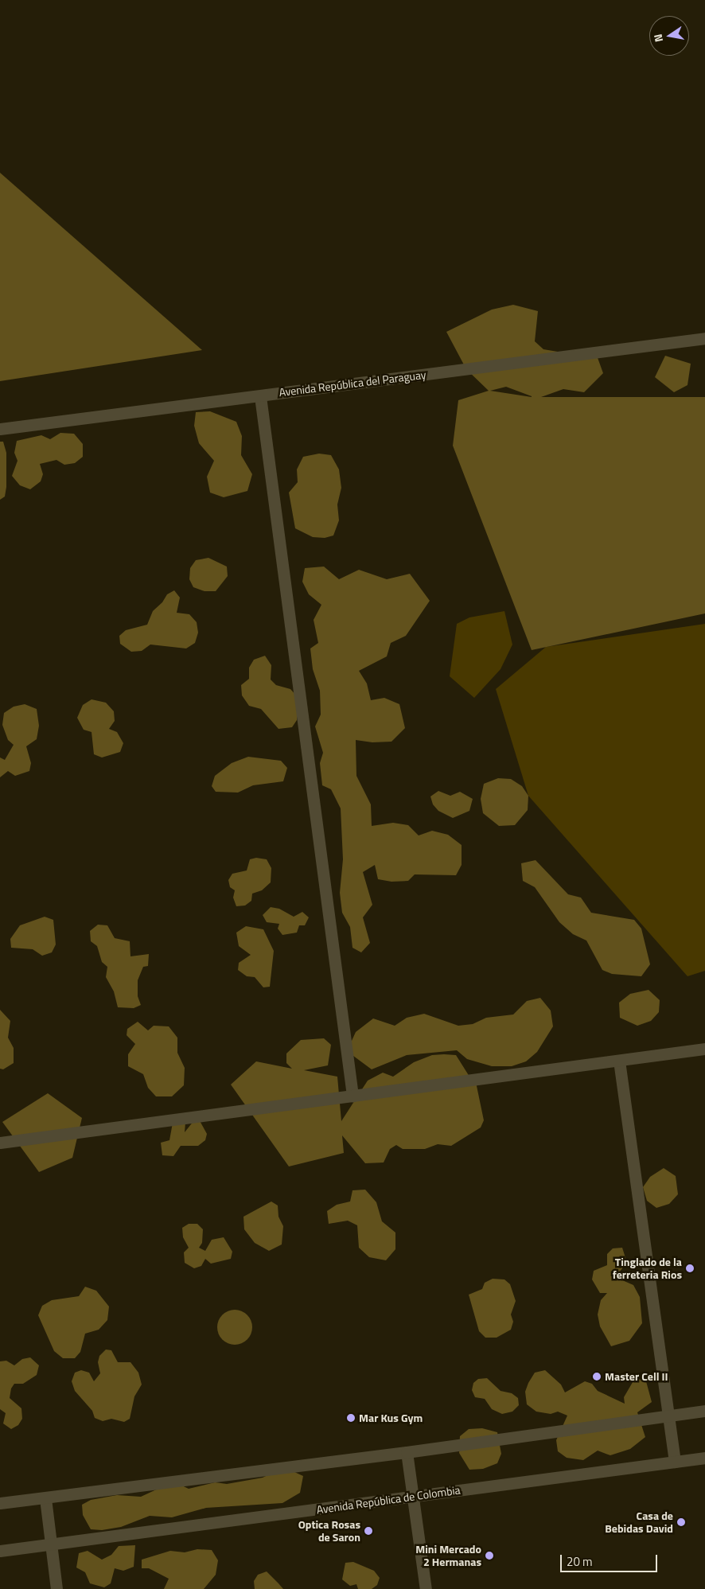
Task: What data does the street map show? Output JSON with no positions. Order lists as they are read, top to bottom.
{
  "streets": {
    "street": ["Avenida República del Paraguay", "Avenida República de Colombia"]
  },
  "places": [
    "Tinglado de la ferreteria Rios",
    "Master Cell II",
    "Mar Kus Gym",
    "Casa de Bebidas David",
    "Optica Rosas de Saron",
    "Mini Mercado 2 Hermanas"
  ],
  "scale_bar": "20 m",
  "north": "left"
}
